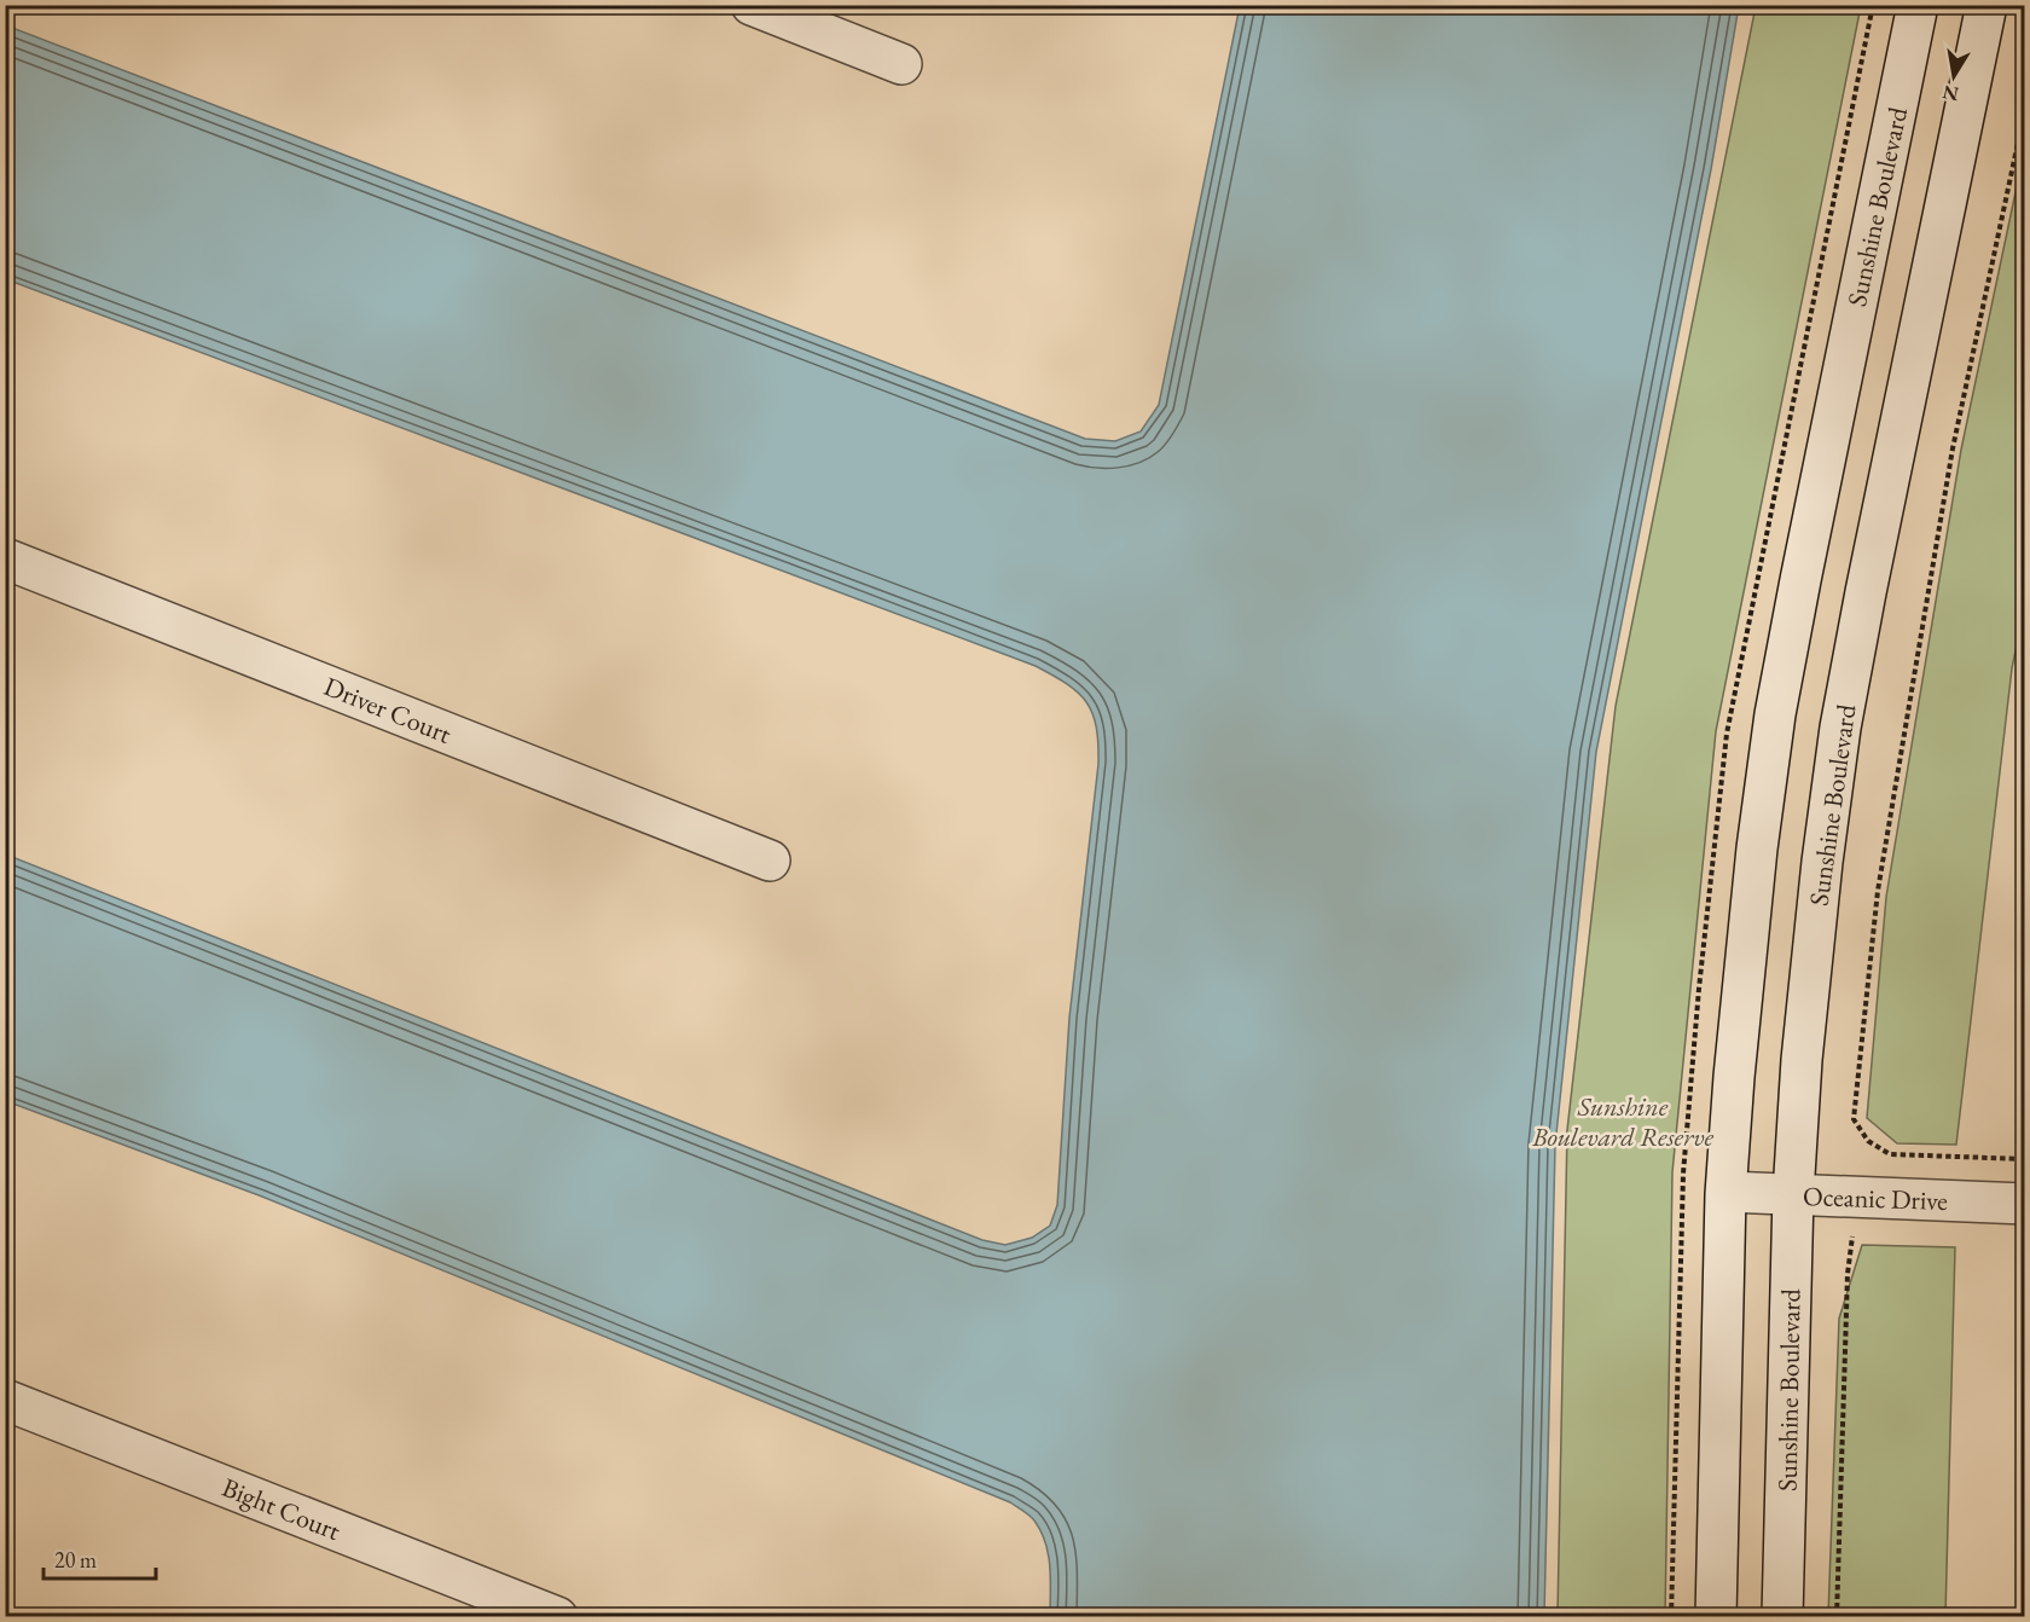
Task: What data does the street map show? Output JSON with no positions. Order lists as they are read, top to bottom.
{
  "streets": {
    "main road": [
      "Sunshine Boulevard",
      "Driver Court",
      "Oceanic Drive",
      "Bight Court"
    ]
  },
  "crossings": [
    ["Sunshine Boulevard", "Oceanic Drive"]
  ],
  "parks": ["Sunshine Boulevard Reserve"],
  "scale_bar": "20 m",
  "north": "bottom"
}
